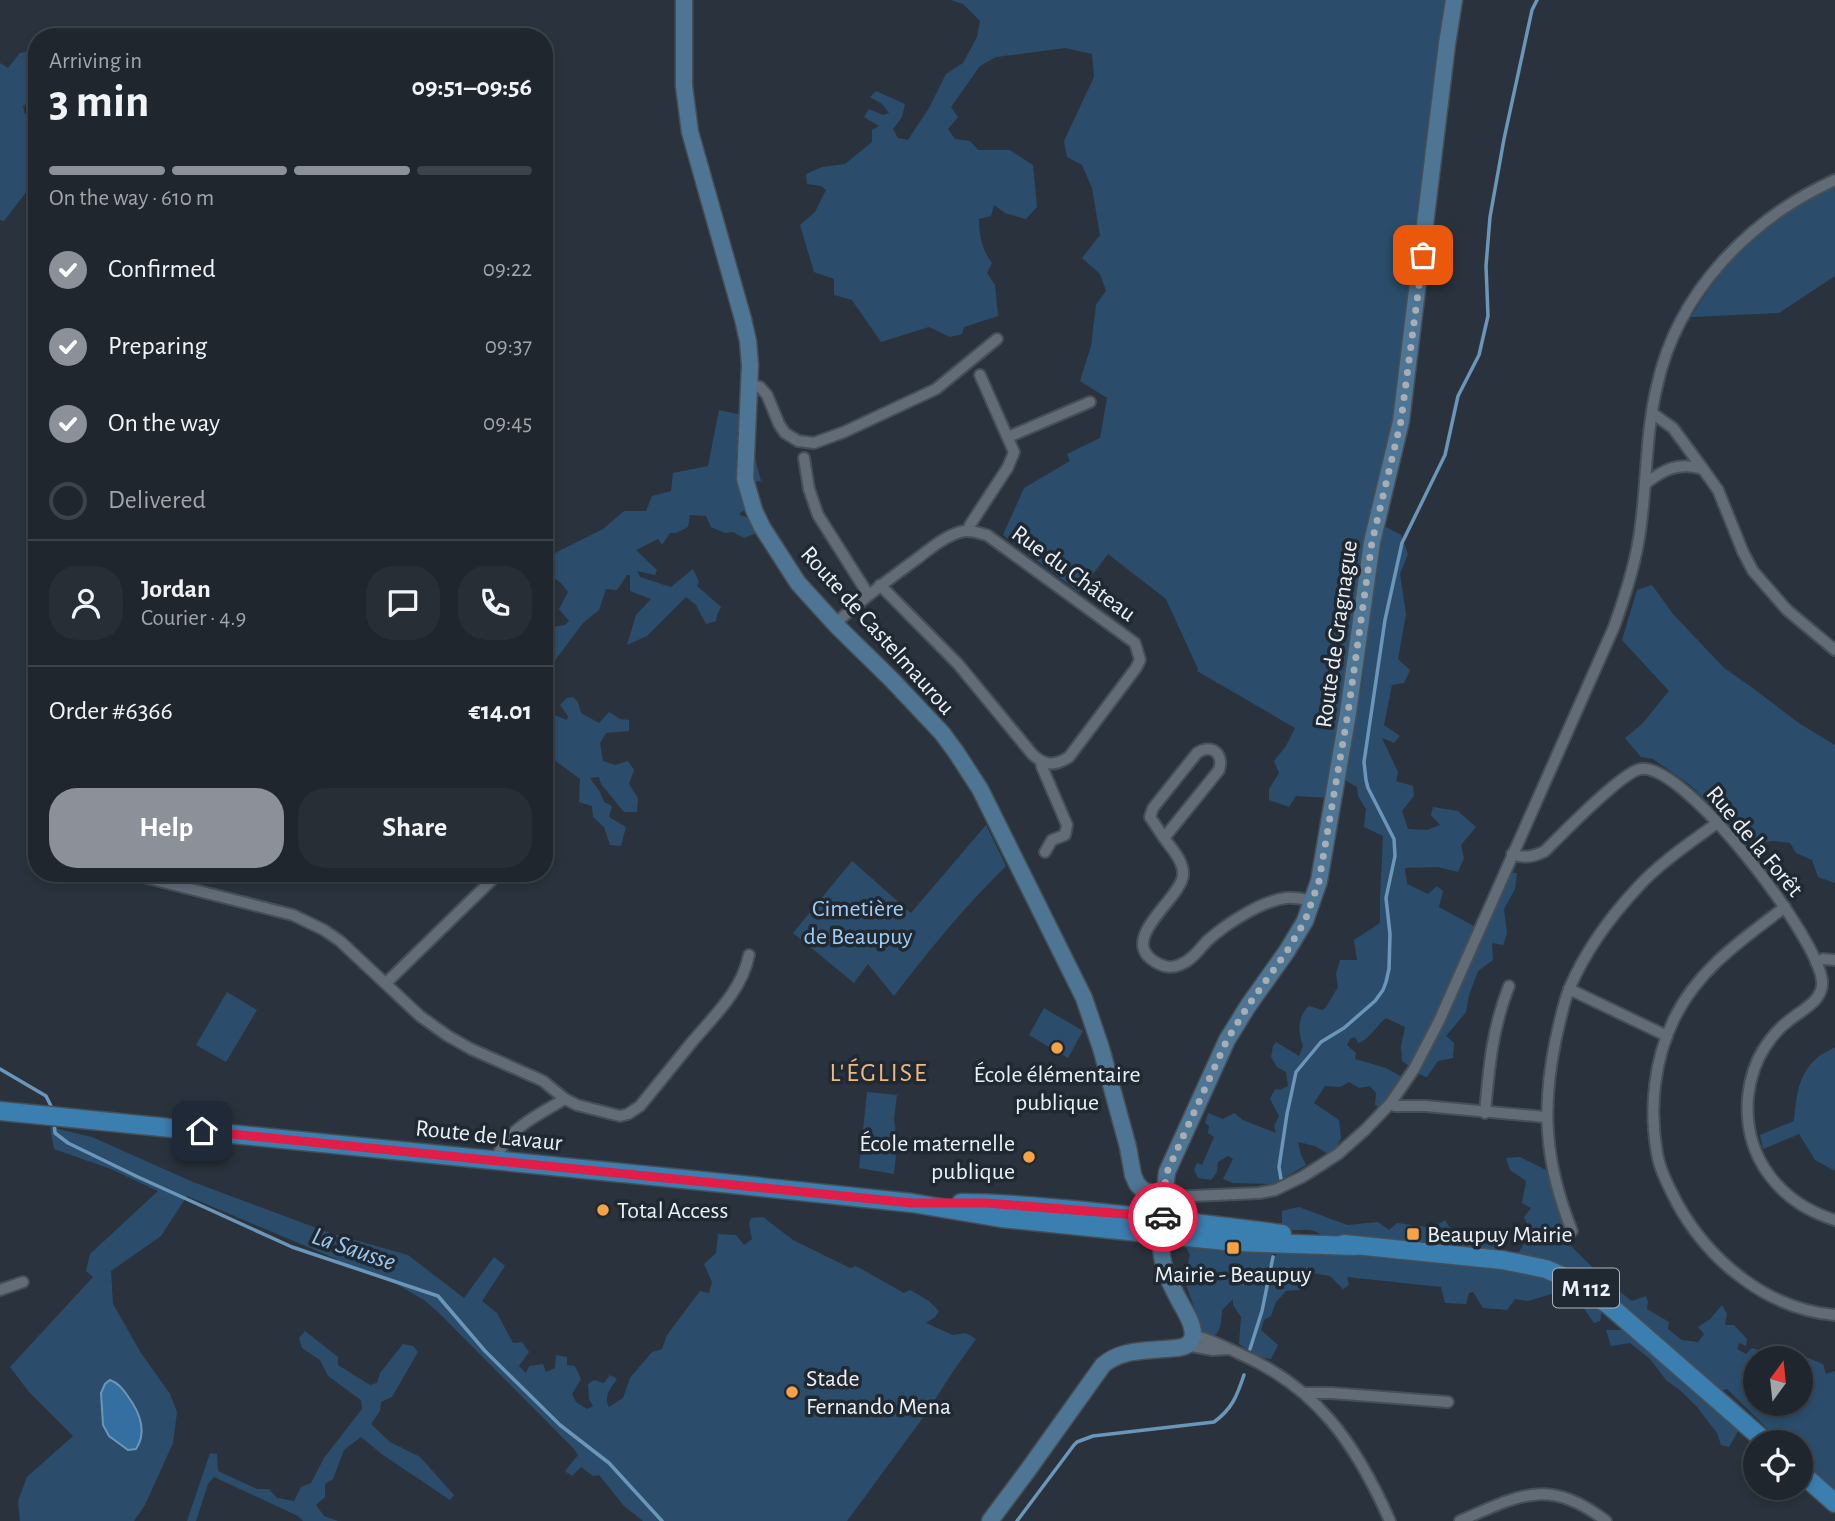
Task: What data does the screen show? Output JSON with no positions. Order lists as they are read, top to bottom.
{
  "streets": {
    "main road": ["Route de Lavaur", "M 112"],
    "street": [
      "Rue du Château",
      "Route de Castelmaurou",
      "Route de Gragnague",
      "Rue de la Forêt"
    ]
  },
  "crossings": [
    ["Route de Castelmaurou", "Route de Gragnague"],
    ["Route de Gragnague", "Route de Lavaur"]
  ],
  "districts": ["L'ÉGLISE"],
  "water": ["La Sausse"],
  "parks": ["Cimetière de Beaupuy"],
  "places": {
    "other": [
      "École élémentaire publique",
      "École maternelle publique",
      "Total Access",
      "Stade Fernando Mena"
    ],
    "transit": ["Beaupuy Mairie", "Mairie - Beaupuy"]
  },
  "north": "top",
  "page": {
    "heading": ["3 min", "Arriving in", "09:51–09:56"],
    "panel": [
      "Jordan",
      "Courier · 4.9",
      "Order #6366",
      "€14.01"
    ],
    "bar": "On the way · 610 m",
    "list": [
      ["Confirmed", "09:22"],
      ["Preparing", "09:37"],
      ["On the way", "09:45"],
      "Delivered"
    ],
    "buttons": ["Help", "Share"]
  }
}
